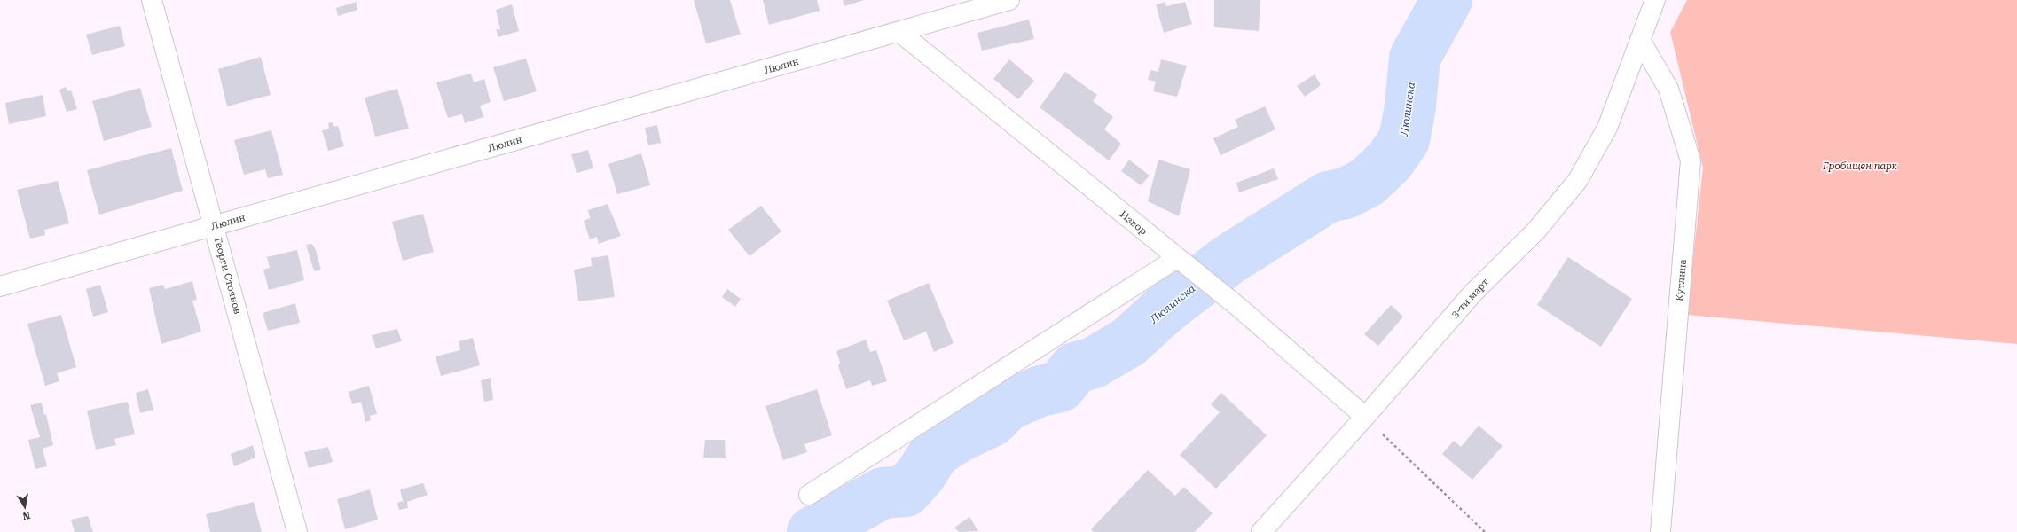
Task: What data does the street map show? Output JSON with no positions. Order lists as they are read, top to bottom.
{
  "streets": {
    "street": [
      "Люлин",
      "Извор",
      "Георги Стоянов",
      "Кутлина",
      "3-ти март"
    ]
  },
  "crossings": [
    ["Люлин", "Извор"],
    ["Люлин", "Георги Стоянов"],
    ["Извор", "3-ти март"],
    ["Кутлина", "3-ти март"]
  ],
  "water": ["Люлинска"],
  "parks": ["Гробищен парк"],
  "north": "bottom"
}
